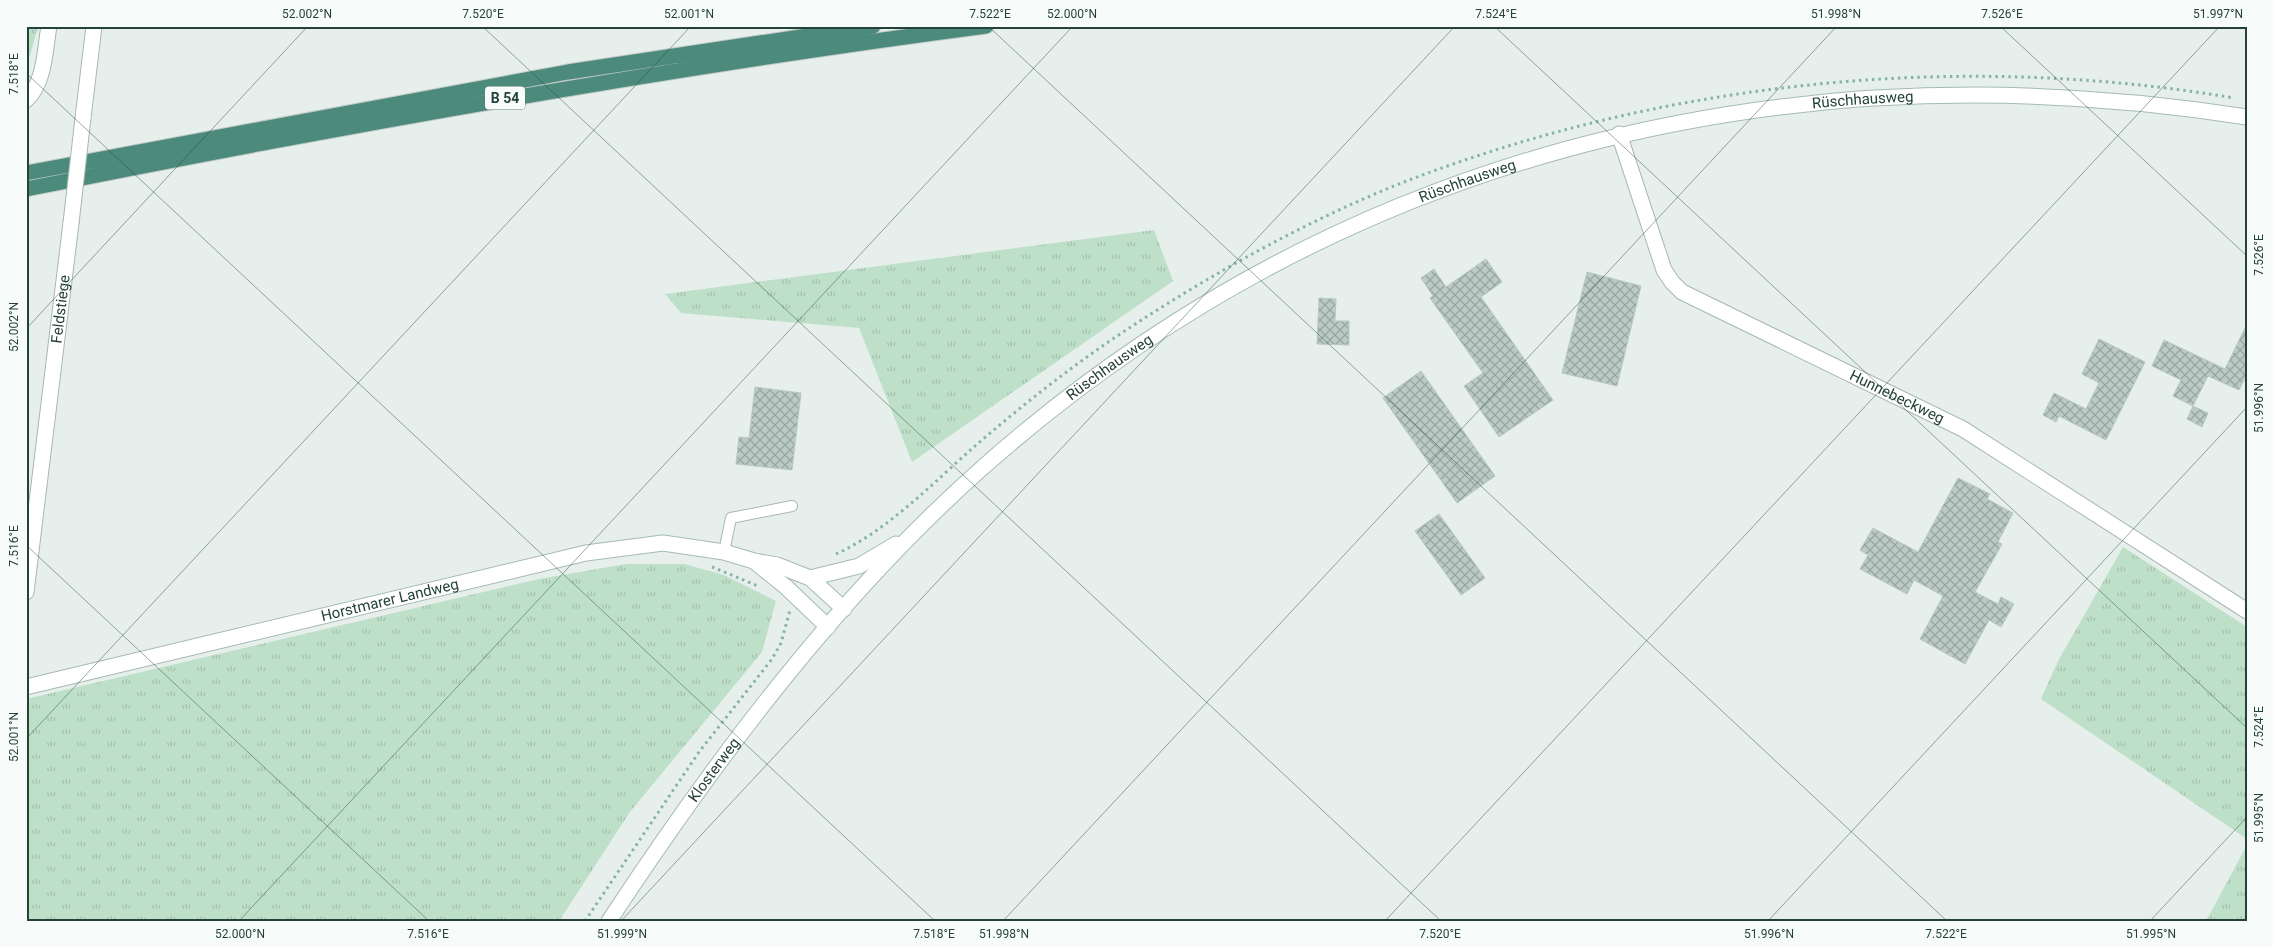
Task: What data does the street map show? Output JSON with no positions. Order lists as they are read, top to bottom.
{
  "streets": {
    "highway": ["B 54"],
    "main road": [
      "Rüschhausweg",
      "Feldstiege",
      "Hunnebeckweg",
      "Horstmarer Landweg",
      "Klosterweg"
    ]
  },
  "crossings": [
    ["Rüschhausweg", "Hunnebeckweg"],
    ["Rüschhausweg", "Horstmarer Landweg"],
    ["Rüschhausweg", "Klosterweg"],
    ["Horstmarer Landweg", "Klosterweg"]
  ],
  "coordinates": [
    "52.002°N",
    "7.520°E",
    "52.001°N",
    "7.522°E",
    "52.000°N",
    "7.524°E",
    "51.998°N",
    "7.526°E",
    "51.997°N",
    "7.518°E",
    "51.996°N",
    "7.516°E",
    "51.995°N",
    "51.999°N"
  ]
}
